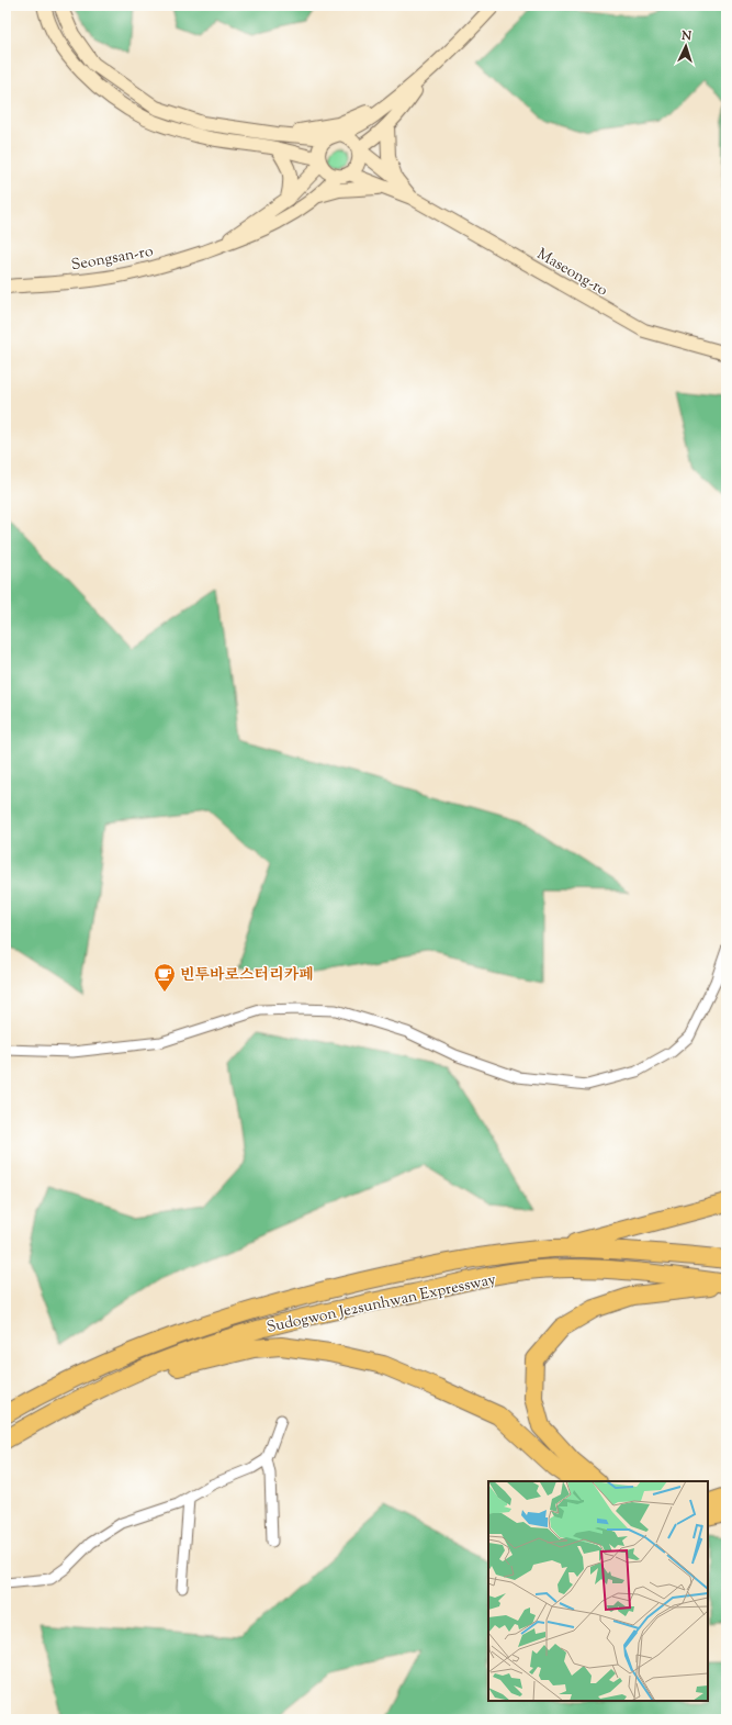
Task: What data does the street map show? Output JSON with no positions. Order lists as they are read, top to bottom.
{
  "streets": {
    "highway": ["Sudogwon Je2sunhwan Expressway"],
    "main road": ["Seongsan-ro", "Maseong-ro"]
  },
  "places": {
    "cafe": ["빈투바로스터리카페"]
  },
  "north": "top"
}
